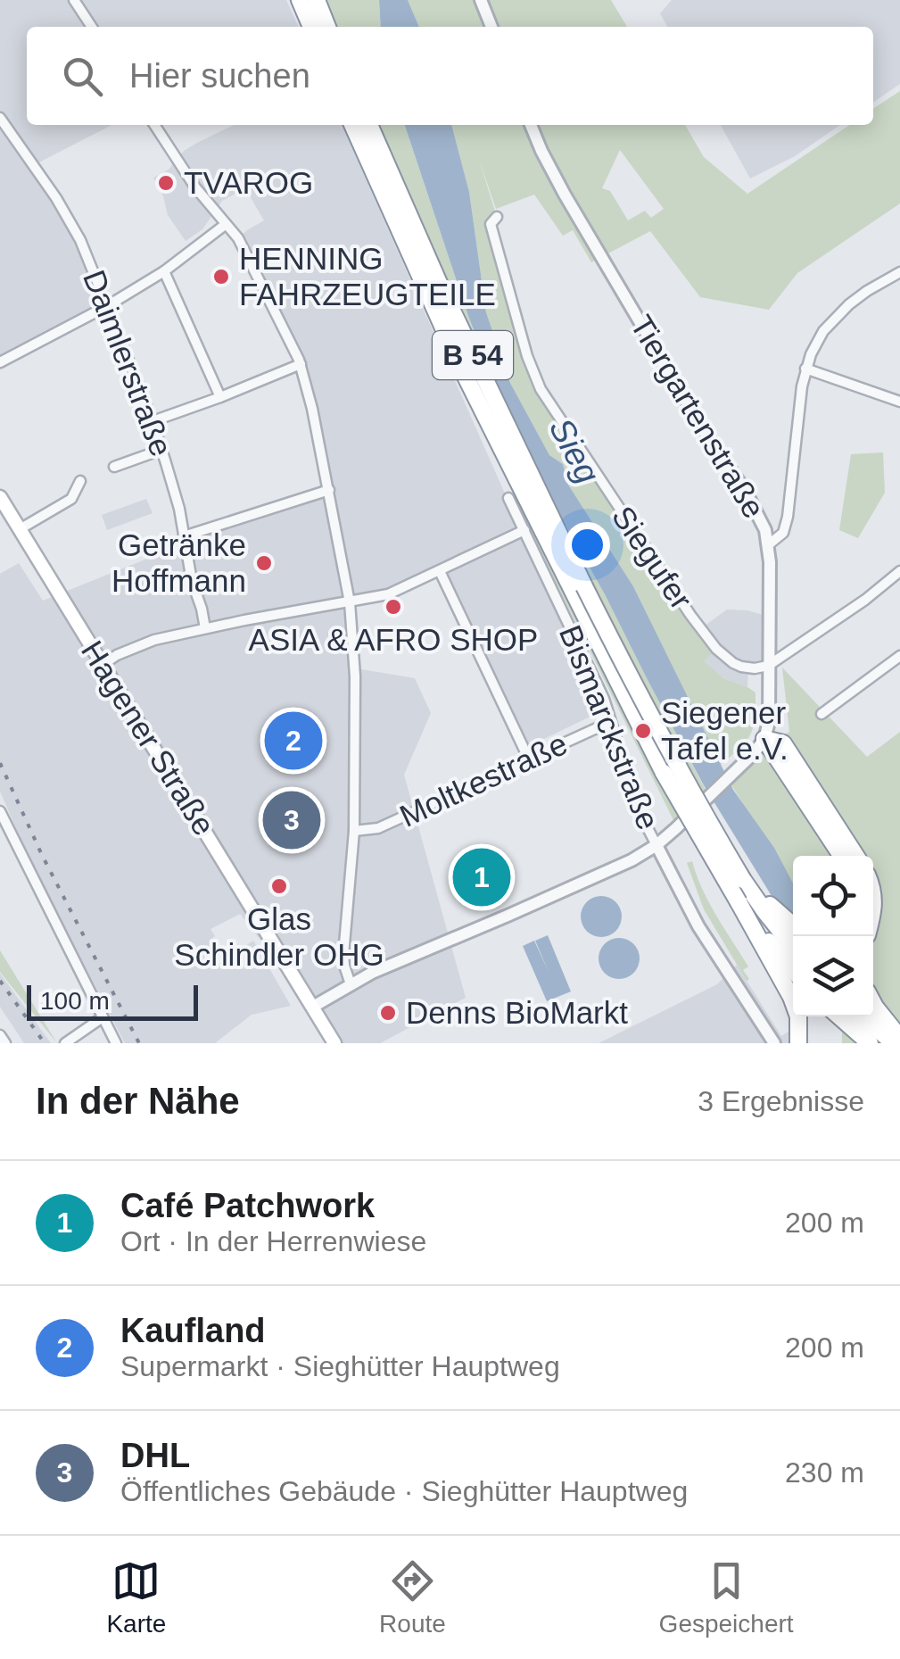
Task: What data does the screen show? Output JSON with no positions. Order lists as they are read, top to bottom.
{
  "streets": {
    "highway": ["B 54"],
    "main road": ["Hagener Straße"],
    "street": [
      "Daimlerstraße",
      "Tiergartenstraße",
      "Siegufer",
      "Bismarckstraße",
      "Moltkestraße"
    ]
  },
  "crossings": [
    ["Tiergartenstraße", "Siegufer"],
    ["Bismarckstraße", "Moltkestraße"]
  ],
  "water": ["Sieg"],
  "places": [
    "TVAROG",
    "HENNING FAHRZEUGTEILE",
    "Getränke Hoffmann",
    "ASIA & AFRO SHOP",
    "Siegener Tafel e.V.",
    "Glas Schindler OHG",
    "Denns BioMarkt"
  ],
  "scale_bar": "100 m",
  "page": {
    "search": "Hier suchen",
    "pins": ["2", "3", "1"],
    "scale": "100 m",
    "heading": ["In der Nähe", "3 Ergebnisse"],
    "list": [
      {
        "mark": "1",
        "name": "Café Patchwork",
        "note": "Ort · In der Herrenwiese",
        "value": "200 m"
      },
      {
        "mark": "2",
        "name": "Kaufland",
        "note": "Supermarkt · Sieghütter Hauptweg",
        "value": "200 m"
      },
      {
        "mark": "3",
        "name": "DHL",
        "note": "Öffentliches Gebäude · Sieghütter Hauptweg",
        "value": "230 m"
      }
    ],
    "nav": ["Karte", "Route", "Gespeichert"]
  }
}
